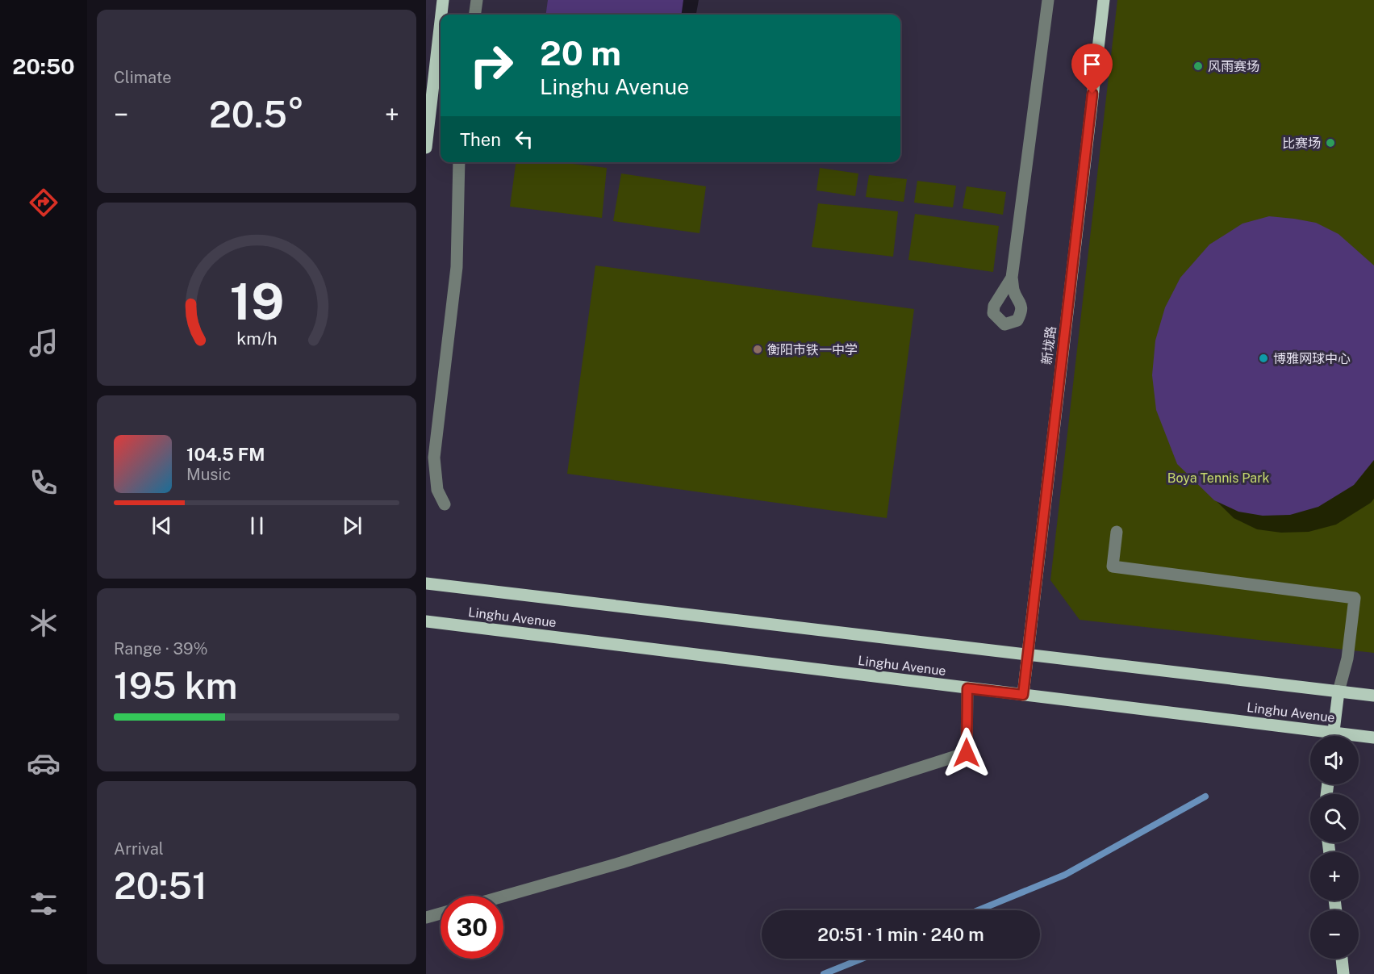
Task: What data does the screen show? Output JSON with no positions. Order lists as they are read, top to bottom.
{
  "streets": {
    "main road": ["新垅路", "Linghu Avenue"]
  },
  "crossings": [
    ["新垅路", "Linghu Avenue"]
  ],
  "parks": ["Boya Tennis Park"],
  "places": [
    "风雨赛场",
    "比赛场",
    "衡阳市铁一中学",
    "博雅网球中心"
  ],
  "page": {
    "tabs": "20:50",
    "tile": [
      "Climate",
      ["Range · 39%", "195 km"],
      ["Arrival", "20:51"]
    ],
    "turn": ["20 m", "Linghu Avenue"],
    "heat": ["−", "20.5°", "+"],
    "then": "Then",
    "song": ["104.5 FM", "Music"],
    "map_buttons": ["+", "−"],
    "limit": "30",
    "trip": "20:51 · 1 min · 240 m",
    "gauge": ["19", "km/h"]
  }
}
